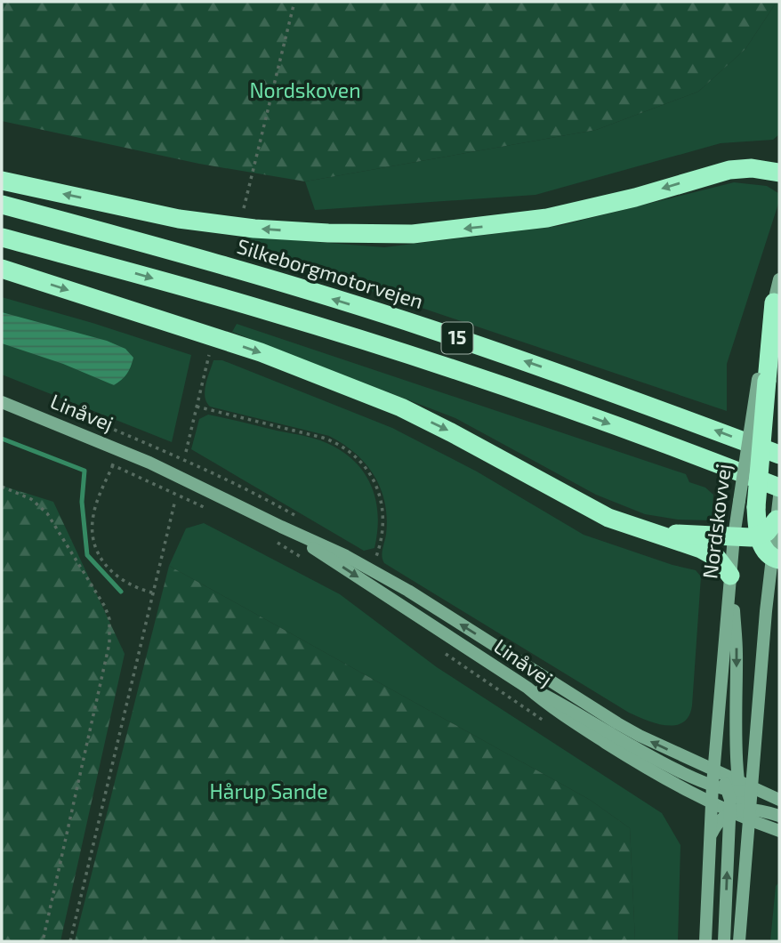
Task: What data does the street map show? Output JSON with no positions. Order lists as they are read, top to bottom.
{
  "streets": {
    "highway": ["Silkeborgmotorvejen", "15"],
    "main road": ["Linåvej", "Nordskovvej"]
  },
  "crossings": [
    ["Linåvej", "Nordskovvej"]
  ],
  "parks": ["Nordskoven", "Hårup Sande"]
}
